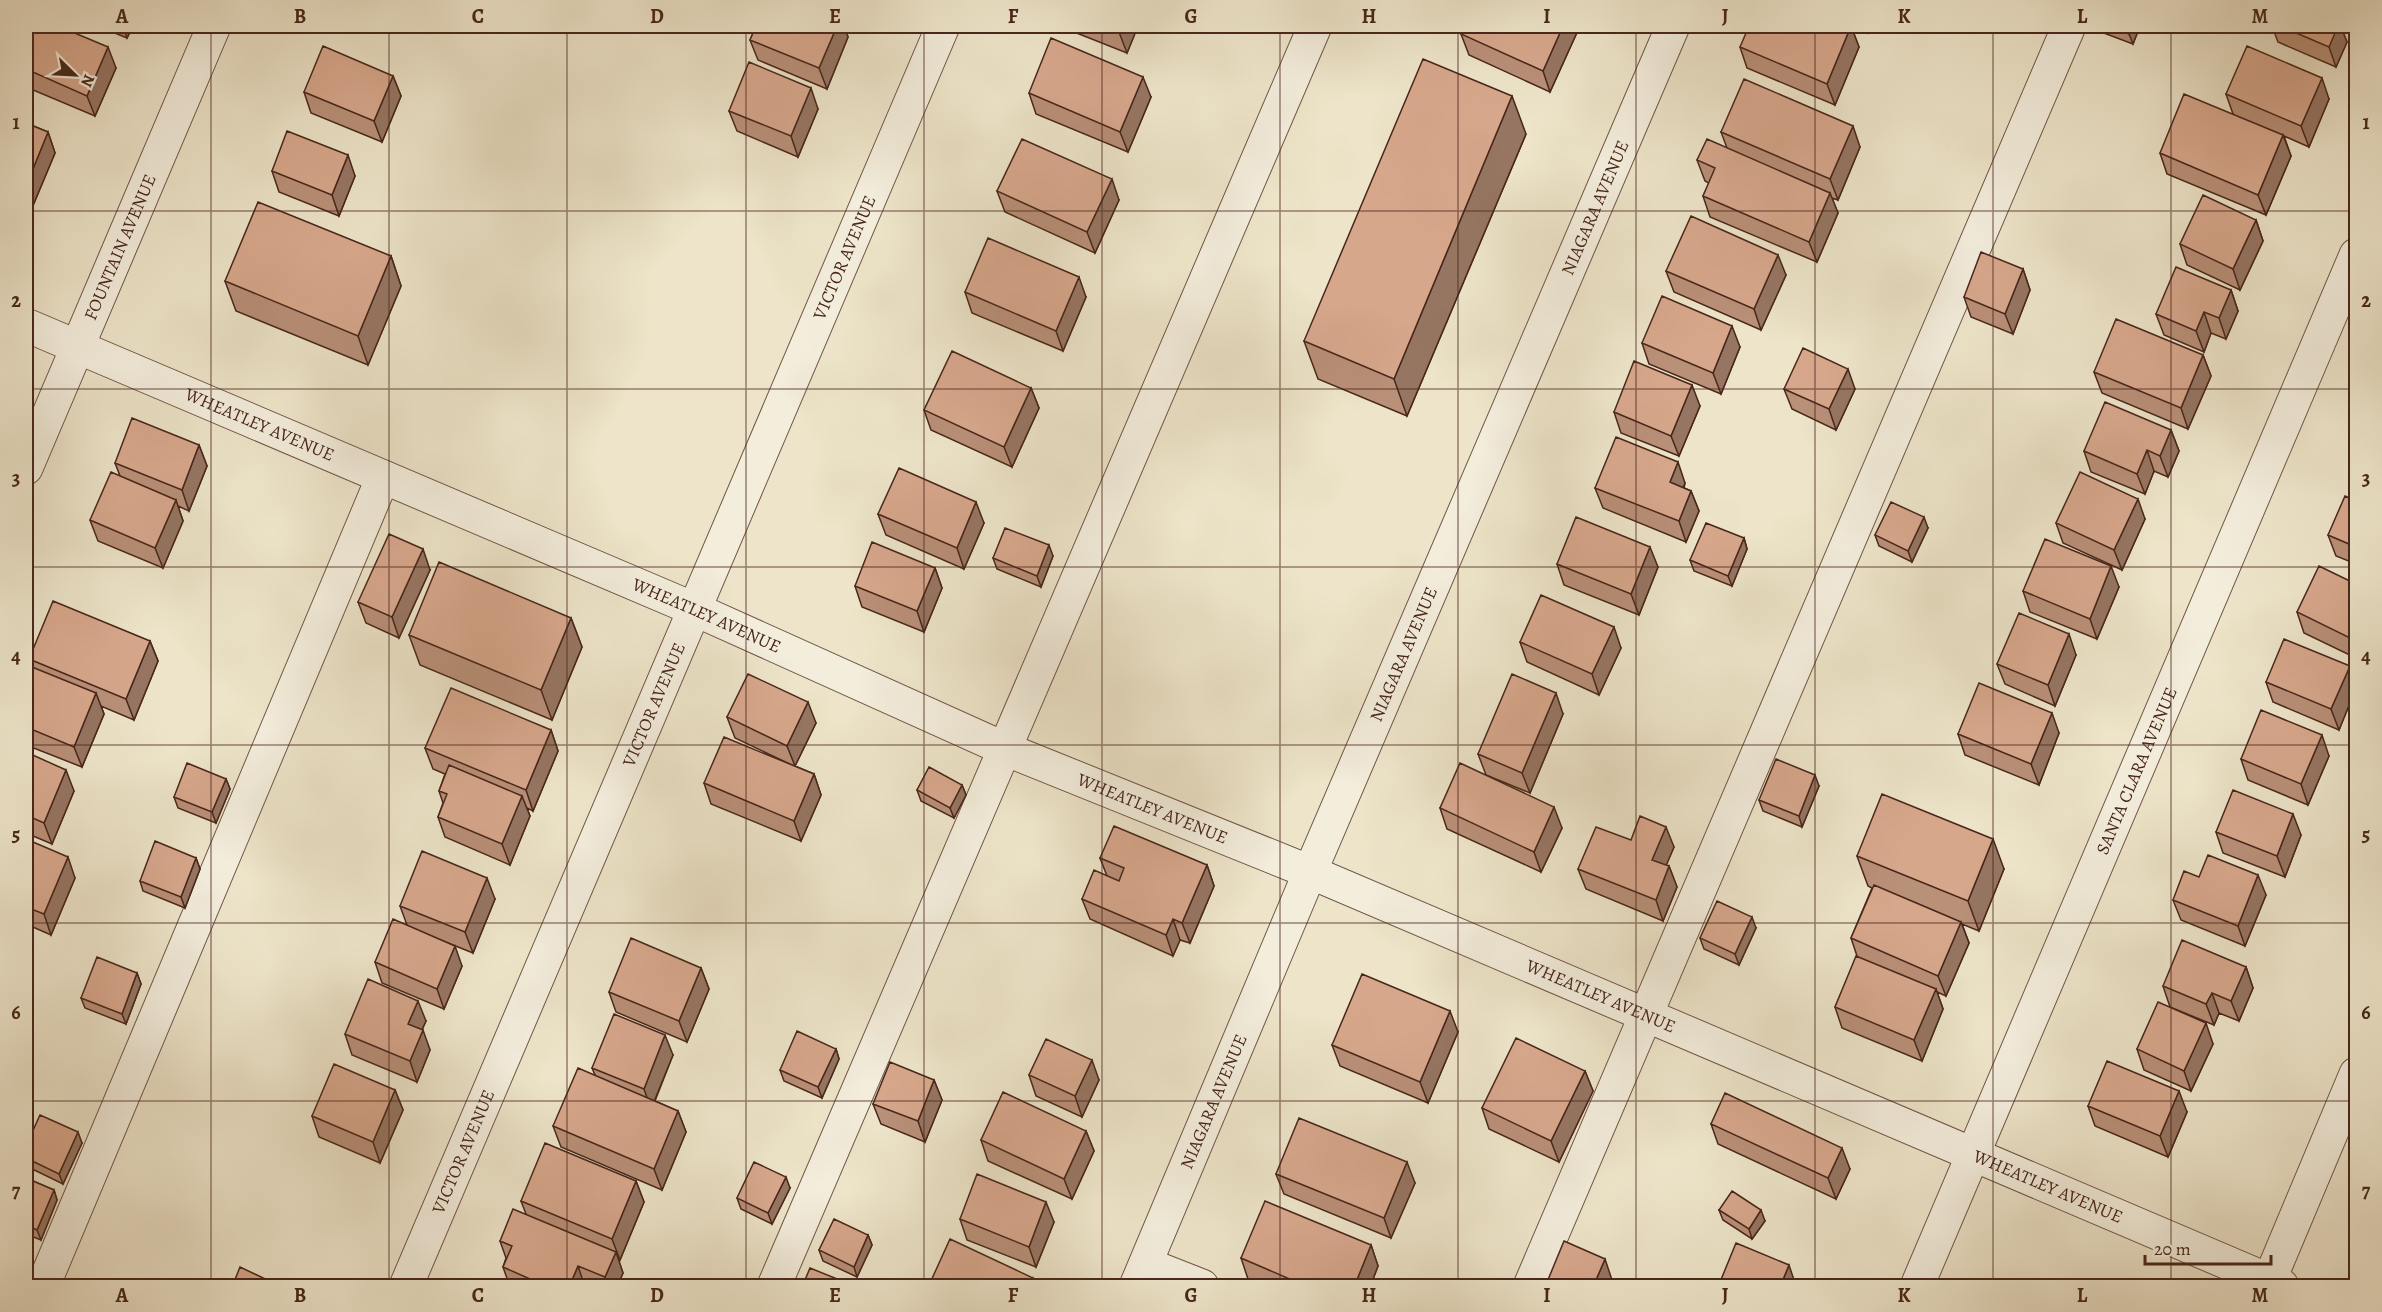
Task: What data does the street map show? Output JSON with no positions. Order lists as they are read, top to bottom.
{
  "streets": {
    "street": [
      "NIAGARA AVENUE",
      "FOUNTAIN AVENUE",
      "VICTOR AVENUE",
      "WHEATLEY AVENUE",
      "SANTA CLARA AVENUE"
    ]
  },
  "crossings": [
    ["NIAGARA AVENUE", "WHEATLEY AVENUE"],
    ["FOUNTAIN AVENUE", "WHEATLEY AVENUE"],
    ["VICTOR AVENUE", "WHEATLEY AVENUE"],
    ["WHEATLEY AVENUE", "SANTA CLARA AVENUE"]
  ],
  "scale_bar": "20 m",
  "north": "bottom right",
  "grid": {
    "columns": [
      "A",
      "B",
      "C",
      "D",
      "E",
      "F",
      "G",
      "H",
      "I",
      "J",
      "K",
      "L",
      "M"
    ],
    "rows": [
      "1",
      "2",
      "3",
      "4",
      "5",
      "6",
      "7"
    ]
  }
}
